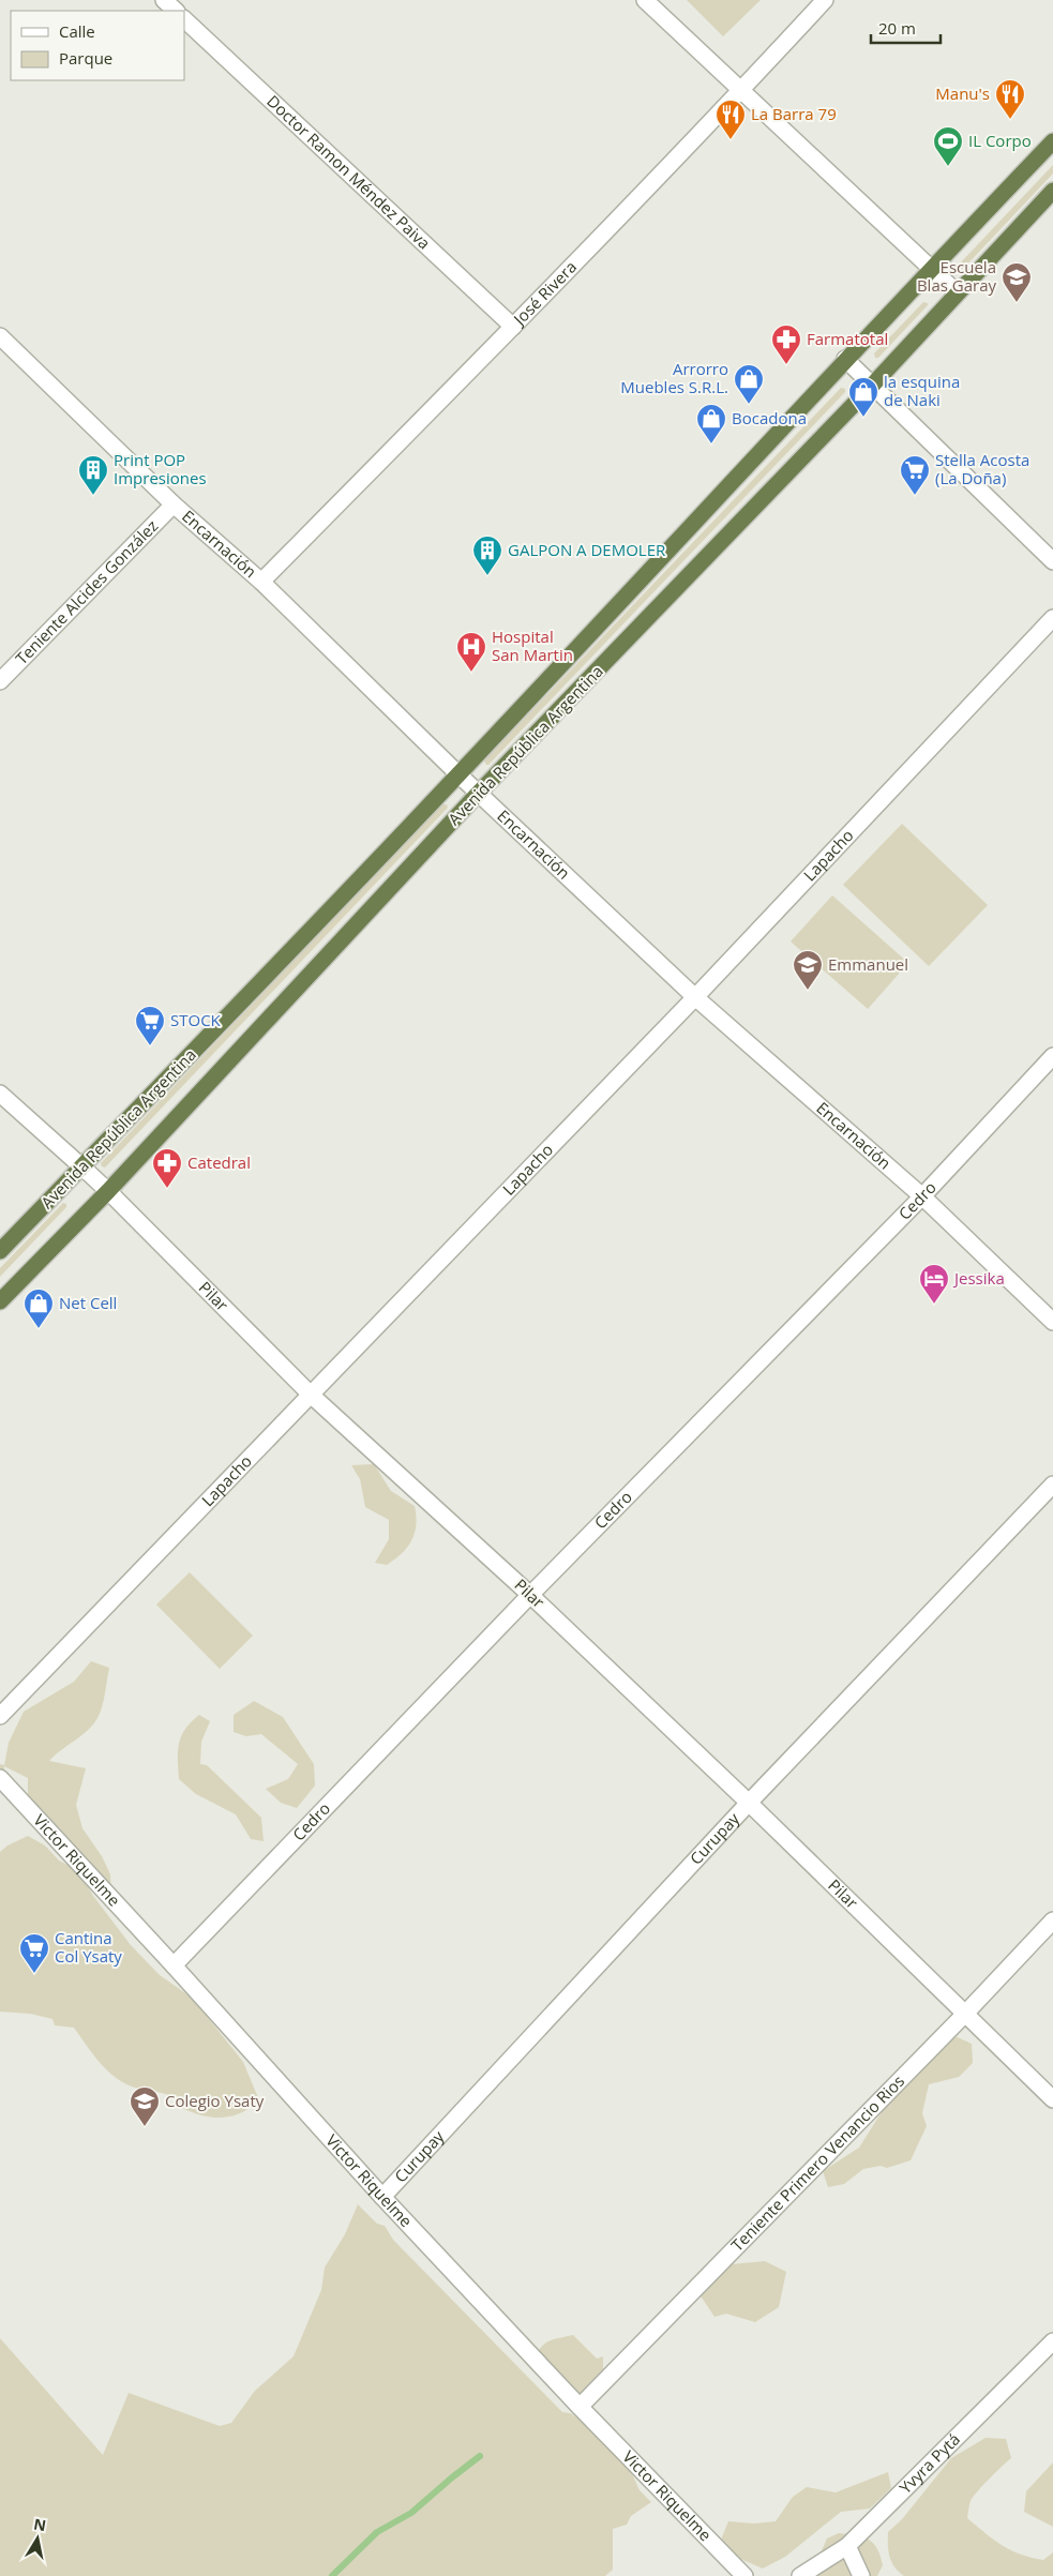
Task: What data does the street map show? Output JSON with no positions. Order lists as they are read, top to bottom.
{
  "streets": {
    "highway": ["Avenida República Argentina"],
    "street": [
      "Doctor Ramon Méndez Paiva",
      "José Rivera",
      "Encarnación",
      "Teniente Alcides González",
      "Lapacho",
      "Cedro",
      "Pilar",
      "Curupay",
      "Victor Riquelme",
      "Teniente Primero Venancio Rios",
      "Yvyra Pytá"
    ]
  },
  "crossings": [
    ["Doctor Ramon Méndez Paiva", "José Rivera"],
    ["José Rivera", "Encarnación"],
    ["Encarnación", "Teniente Alcides González"],
    ["Encarnación", "Avenida República Argentina"],
    ["Encarnación", "Lapacho"],
    ["Encarnación", "Cedro"],
    ["Avenida República Argentina", "Pilar"],
    ["Lapacho", "Pilar"],
    ["Cedro", "Pilar"],
    ["Cedro", "Victor Riquelme"],
    ["Pilar", "Curupay"],
    ["Pilar", "Teniente Primero Venancio Rios"],
    ["Curupay", "Victor Riquelme"],
    ["Victor Riquelme", "Teniente Primero Venancio Rios"]
  ],
  "places": {
    "restaurant": ["Manu's", "La Barra 79"],
    "sports": ["IL Corpo"],
    "school or university": ["Escuela Blas Garay", "Emmanuel", "Colegio Ysaty"],
    "pharmacy": ["Farmatotal", "Catedral"],
    "shop": [
      "Arrorro Muebles S.R.L.",
      "la esquina de Naki",
      "Bocadona",
      "Net Cell"
    ],
    "building": ["Print POP Impresiones", "GALPON A DEMOLER"],
    "supermarket": ["Stella Acosta (La Doña)", "STOCK", "Cantina Col Ysaty"],
    "hospital": ["Hospital San Martin"],
    "hotel": ["Jessika"]
  },
  "legend": ["Calle", "Parque"],
  "scale_bar": "20 m",
  "north": "top"
}
